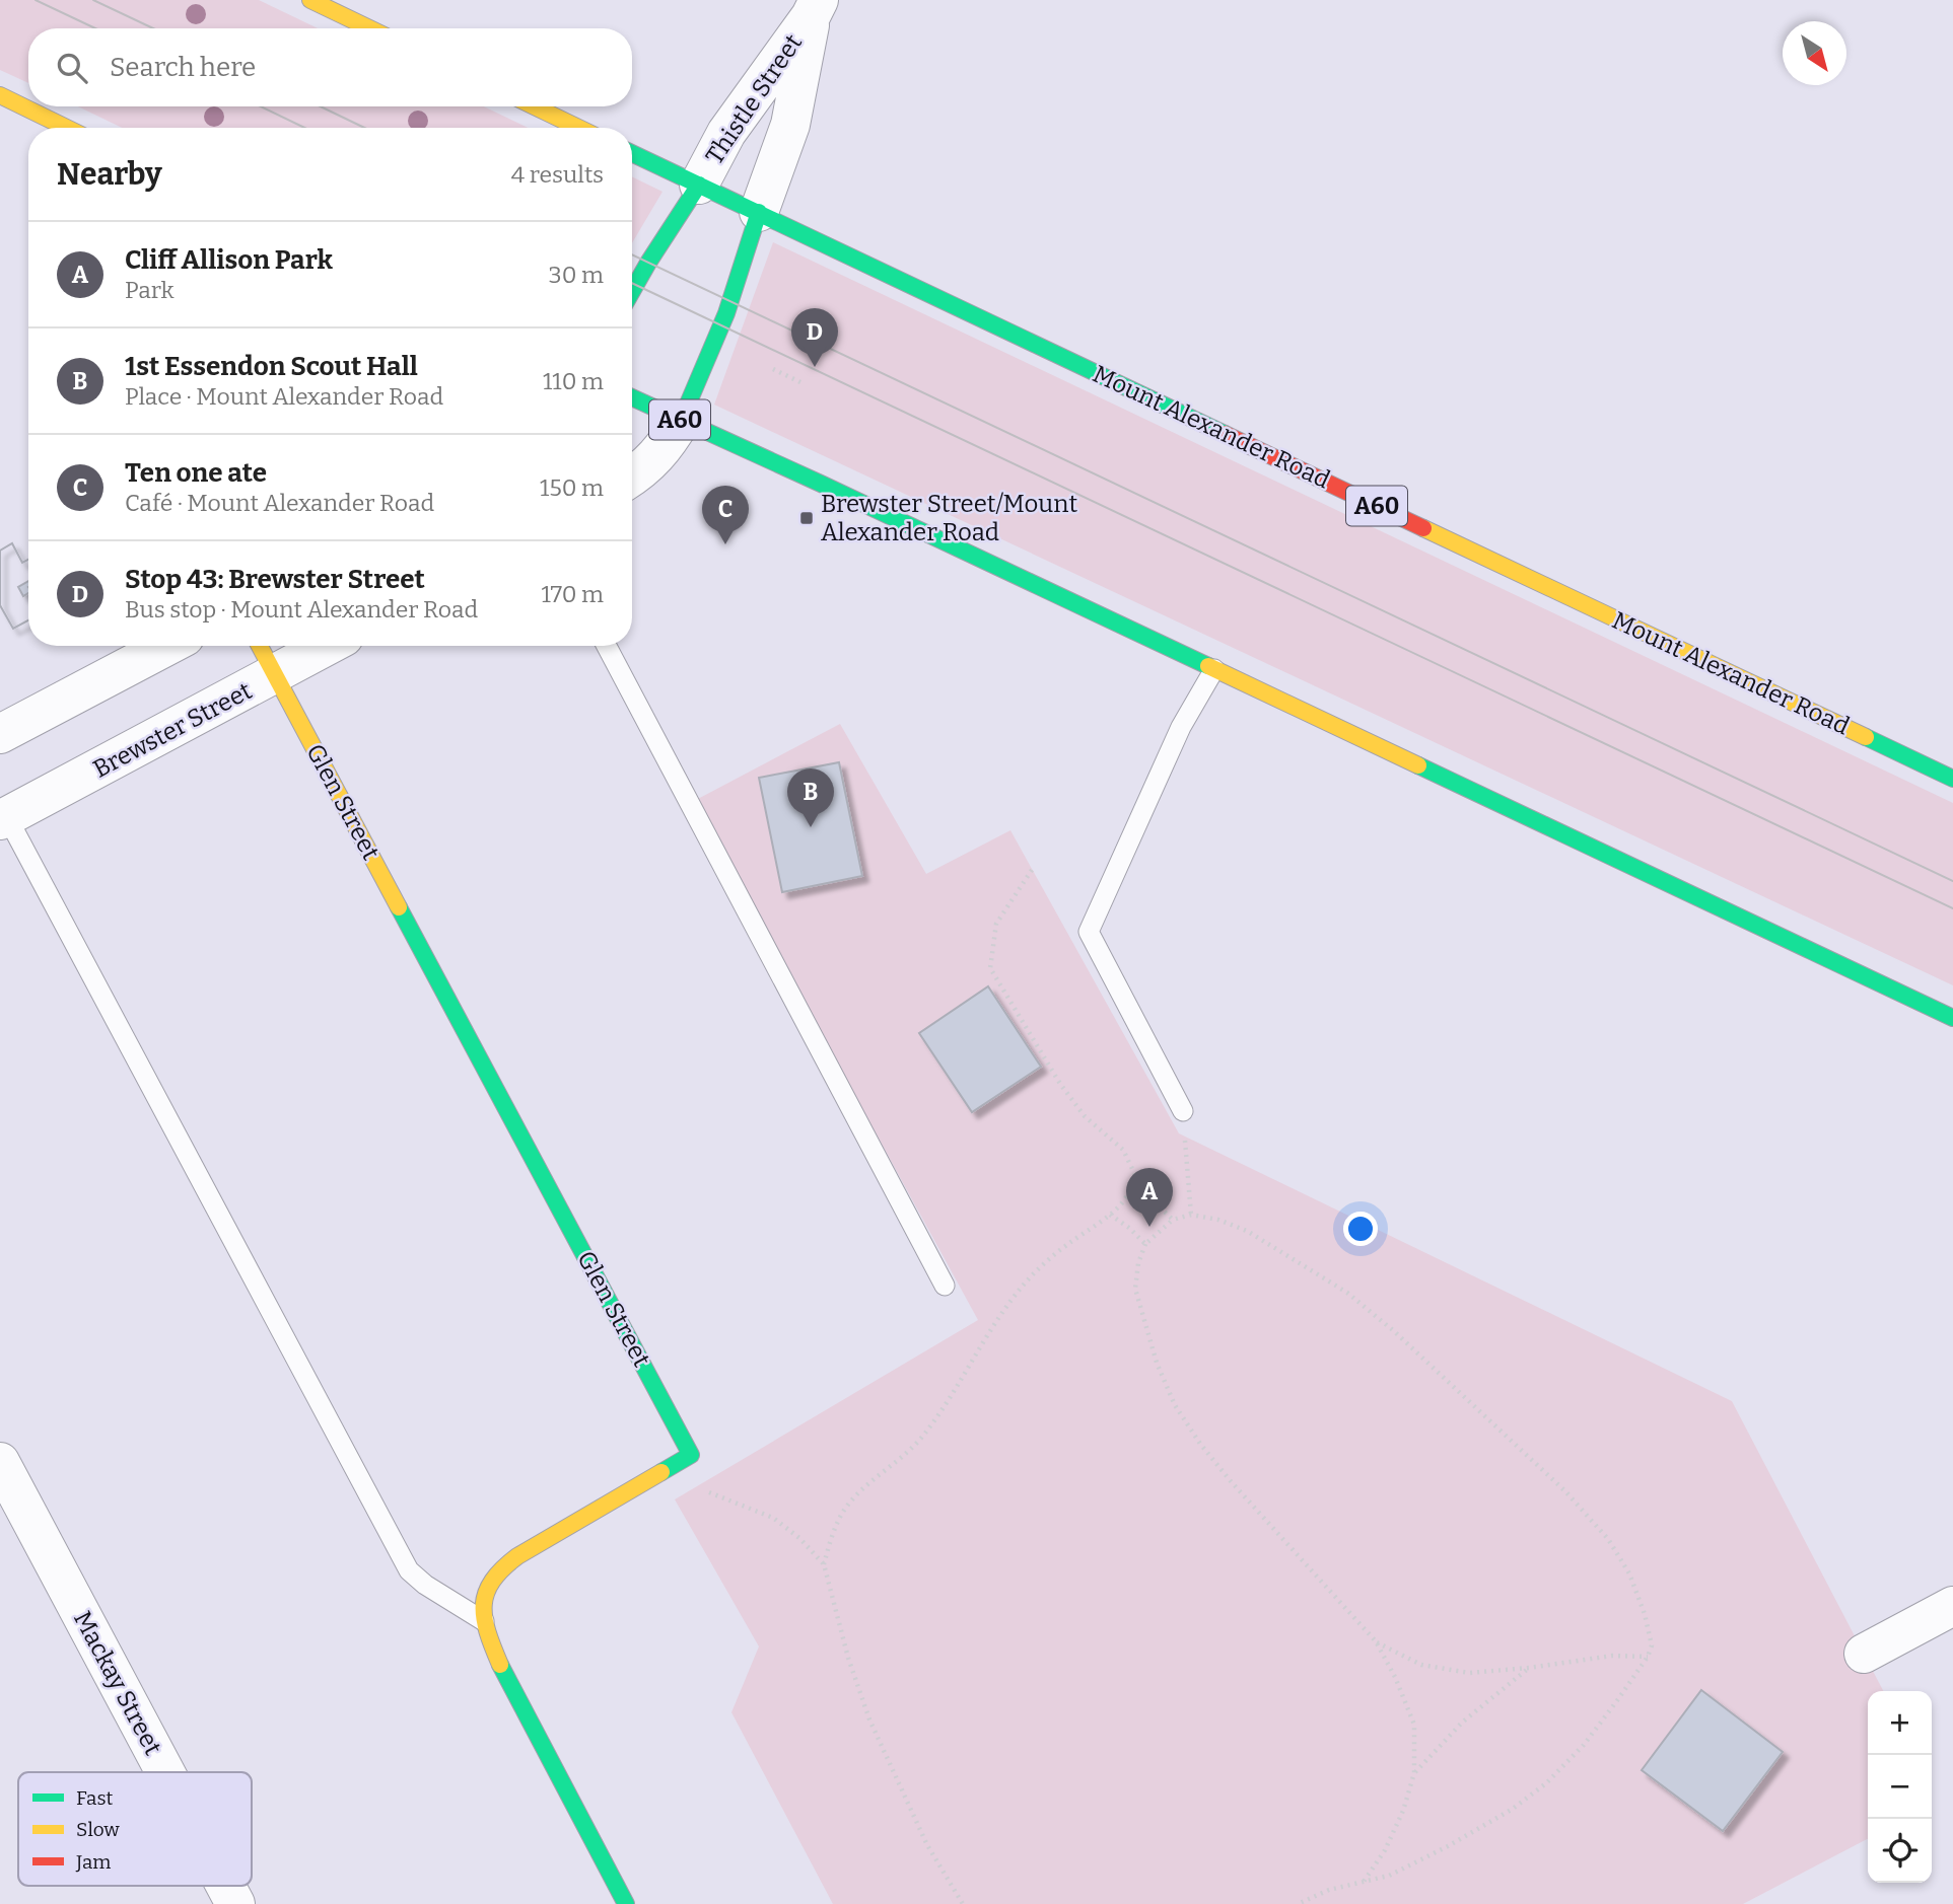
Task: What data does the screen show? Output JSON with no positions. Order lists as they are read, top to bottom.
{
  "streets": {
    "main road": ["A60", "Mount Alexander Road", "Glen Street"],
    "street": ["Thistle Street", "Brewster Street", "Mackay Street"]
  },
  "crossings": [
    ["Thistle Street", "Mount Alexander Road"],
    ["Brewster Street", "Glen Street"]
  ],
  "places": {
    "transit": ["Brewster Street/Mount Alexander Road"]
  },
  "legend": ["Fast", "Slow", "Jam"],
  "north": "bottom right",
  "page": {
    "search": "Search here",
    "heading": ["Nearby", "4 results"],
    "list": [
      {
        "mark": "A",
        "name": "Cliff Allison Park",
        "note": "Park",
        "value": "30 m"
      },
      {
        "mark": "B",
        "name": "1st Essendon Scout Hall",
        "note": "Place · Mount Alexander Road",
        "value": "110 m"
      },
      {
        "mark": "C",
        "name": "Ten one ate",
        "note": "Café · Mount Alexander Road",
        "value": "150 m"
      },
      {
        "mark": "D",
        "name": "Stop 43: Brewster Street",
        "note": "Bus stop · Mount Alexander Road",
        "value": "170 m"
      }
    ],
    "pins": [
      "D",
      "C",
      "B",
      "A"
    ],
    "map_buttons": ["+", "−"]
  }
}
